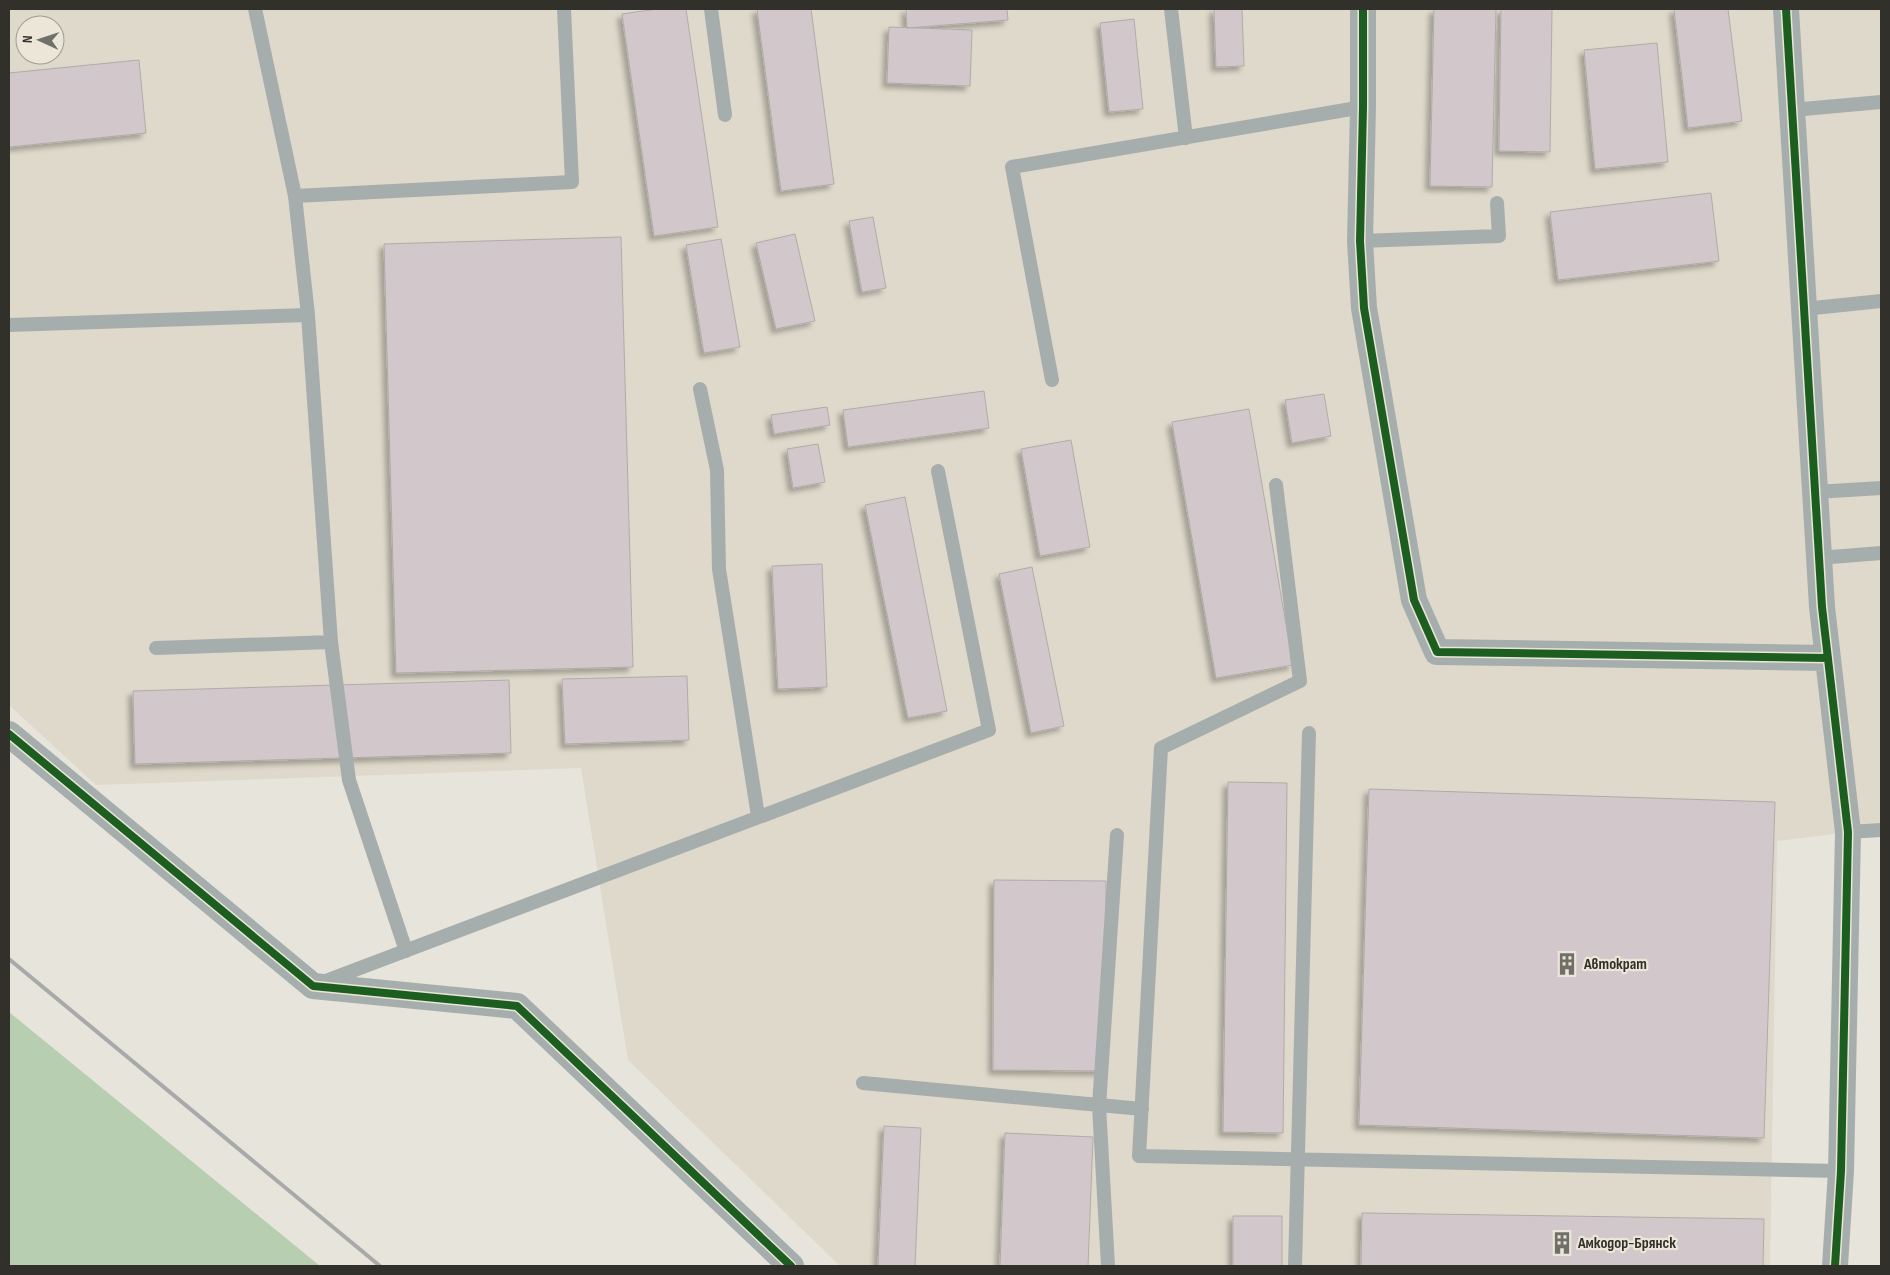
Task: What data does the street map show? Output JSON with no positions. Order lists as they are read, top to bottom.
{
  "places": {
    "building": ["Автократ", "Амкодор-Брянск"]
  },
  "north": "left"
}
